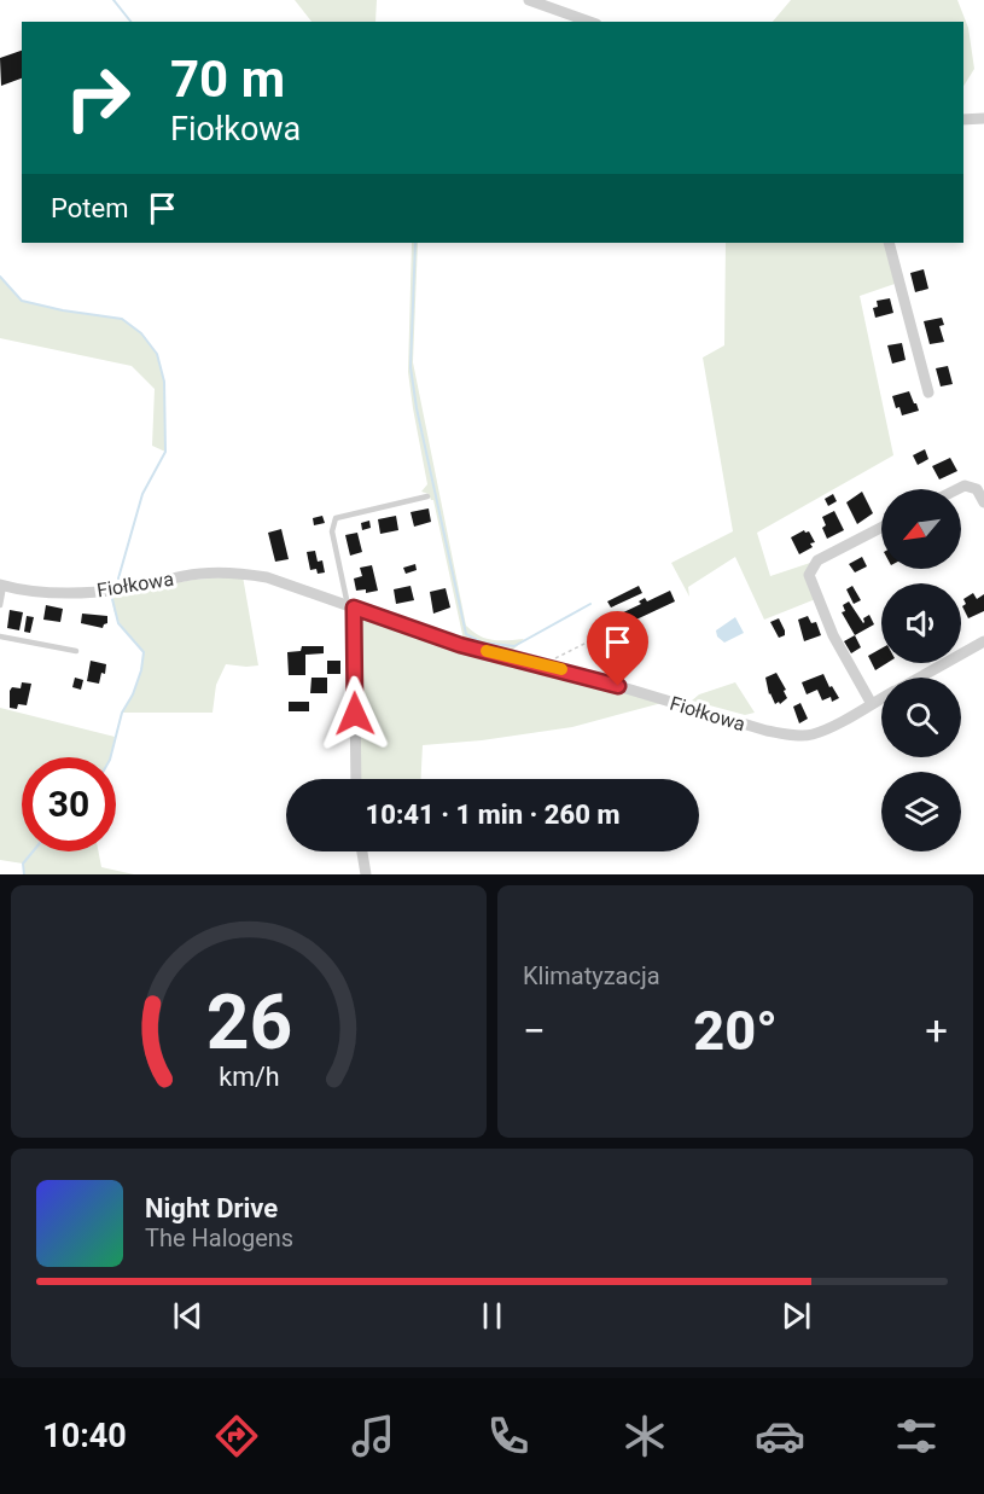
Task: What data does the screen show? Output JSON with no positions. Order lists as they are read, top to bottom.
{
  "streets": {
    "street": ["Fiołkowa"]
  },
  "north": "bottom left",
  "page": {
    "turn": ["70 m", "Fiołkowa"],
    "then": "Potem",
    "limit": "30",
    "trip": "10:41 · 1 min · 260 m",
    "tile": "Klimatyzacja",
    "heat": ["−", "20°", "+"],
    "song": ["Night Drive", "The Halogens"],
    "tabs": "10:40",
    "gauge": ["26", "km/h"]
  }
}
